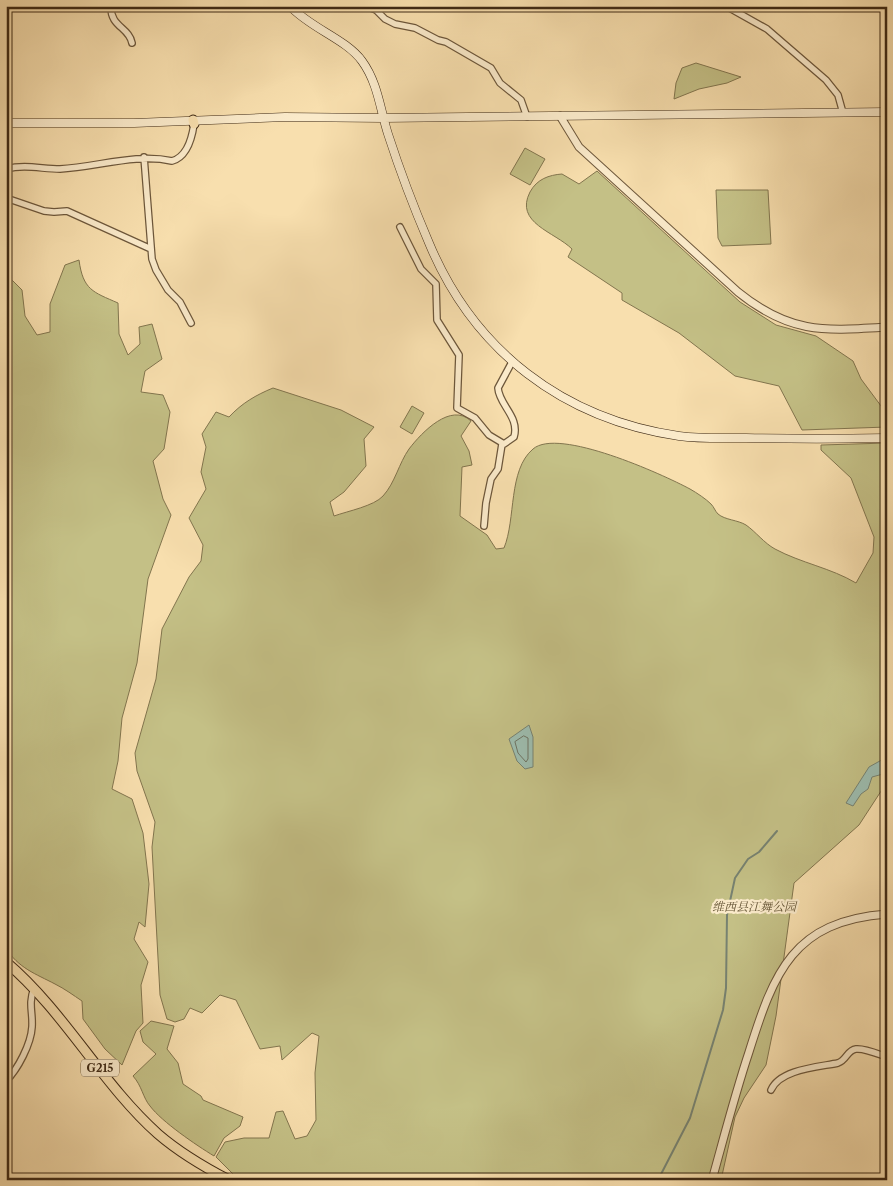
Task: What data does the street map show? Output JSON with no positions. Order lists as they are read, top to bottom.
{
  "streets": {
    "highway": ["G215"]
  },
  "parks": ["维西县江舞公园"]
}
